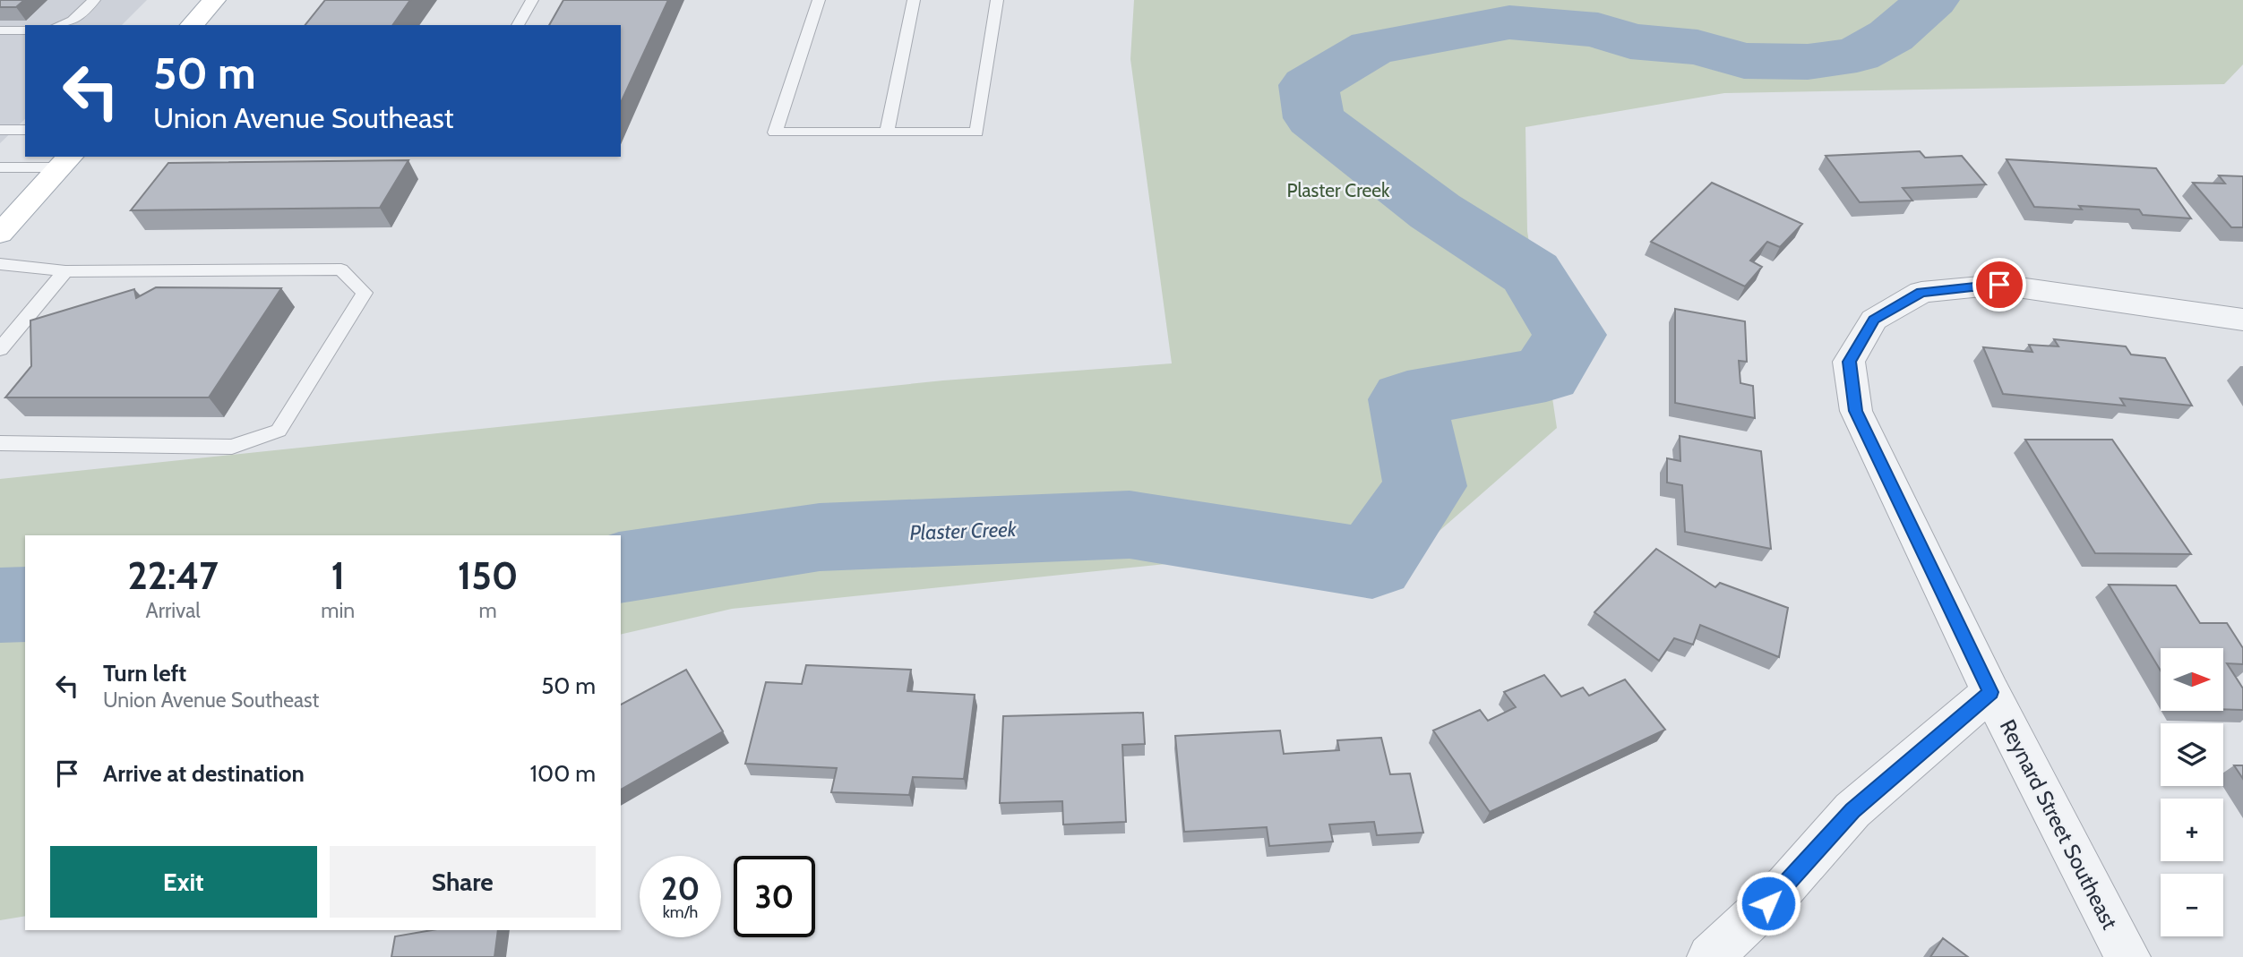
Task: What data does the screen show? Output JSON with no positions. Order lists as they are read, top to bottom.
{
  "streets": {
    "street": ["Reynard Street Southeast"]
  },
  "water": ["Plaster Creek"],
  "parks": ["Plaster Creek"],
  "north": "right",
  "page": {
    "turn": ["50 m", "Union Avenue Southeast"],
    "eta": [
      "22:47",
      "Arrival",
      "1",
      "min",
      "150",
      "m"
    ],
    "list": [
      {
        "name": "Turn left",
        "note": "Union Avenue Southeast",
        "value": "50 m"
      },
      {
        "name": "Arrive at destination",
        "value": "100 m"
      }
    ],
    "map_buttons": ["+", "−"],
    "buttons": ["Exit", "Share"],
    "speed": "20 km/h",
    "limit": "30"
  }
}
